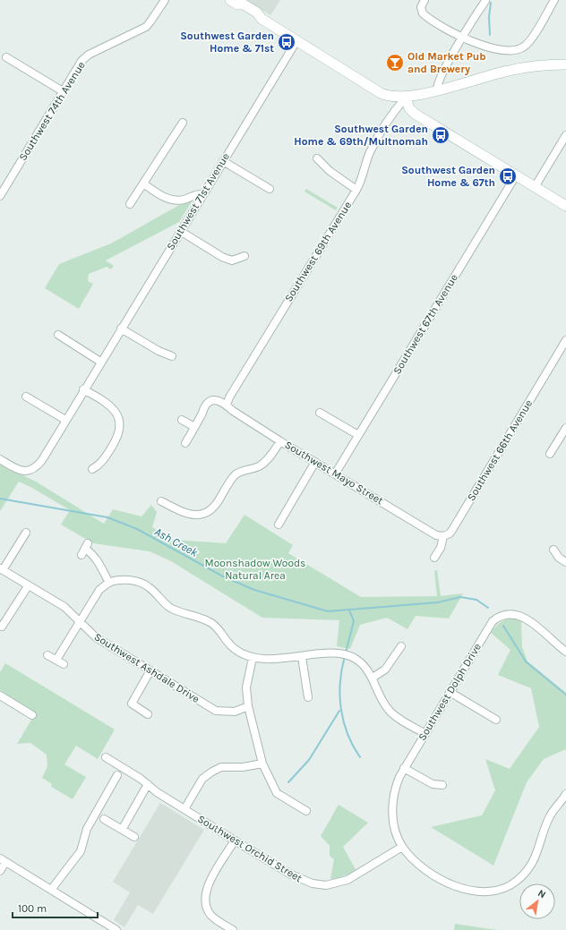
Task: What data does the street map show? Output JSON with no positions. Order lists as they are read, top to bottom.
{
  "streets": {
    "street": [
      "Southwest 74th Avenue",
      "Southwest 71st Avenue",
      "Southwest 69th Avenue",
      "Southwest 67th Avenue",
      "Southwest 66th Avenue",
      "Southwest Mayo Street",
      "Southwest Ashdale Drive",
      "Southwest Dolph Drive",
      "Southwest Orchid Street"
    ]
  },
  "crossings": [
    ["Southwest 69th Avenue", "Southwest Mayo Street"],
    ["Southwest 67th Avenue", "Southwest Mayo Street"],
    ["Southwest 66th Avenue", "Southwest Mayo Street"],
    ["Southwest Dolph Drive", "Southwest Orchid Street"]
  ],
  "water": ["Ash Creek"],
  "parks": ["Moonshadow Woods Natural Area"],
  "places": {
    "bus stop": ["Southwest Garden Home & 71st", "Southwest Garden Home & 69th/Multnomah", "Southwest Garden Home & 67th"],
    "bar": ["Old Market Pub and Brewery"]
  },
  "scale_bar": "100 m",
  "north": "top right"
}
